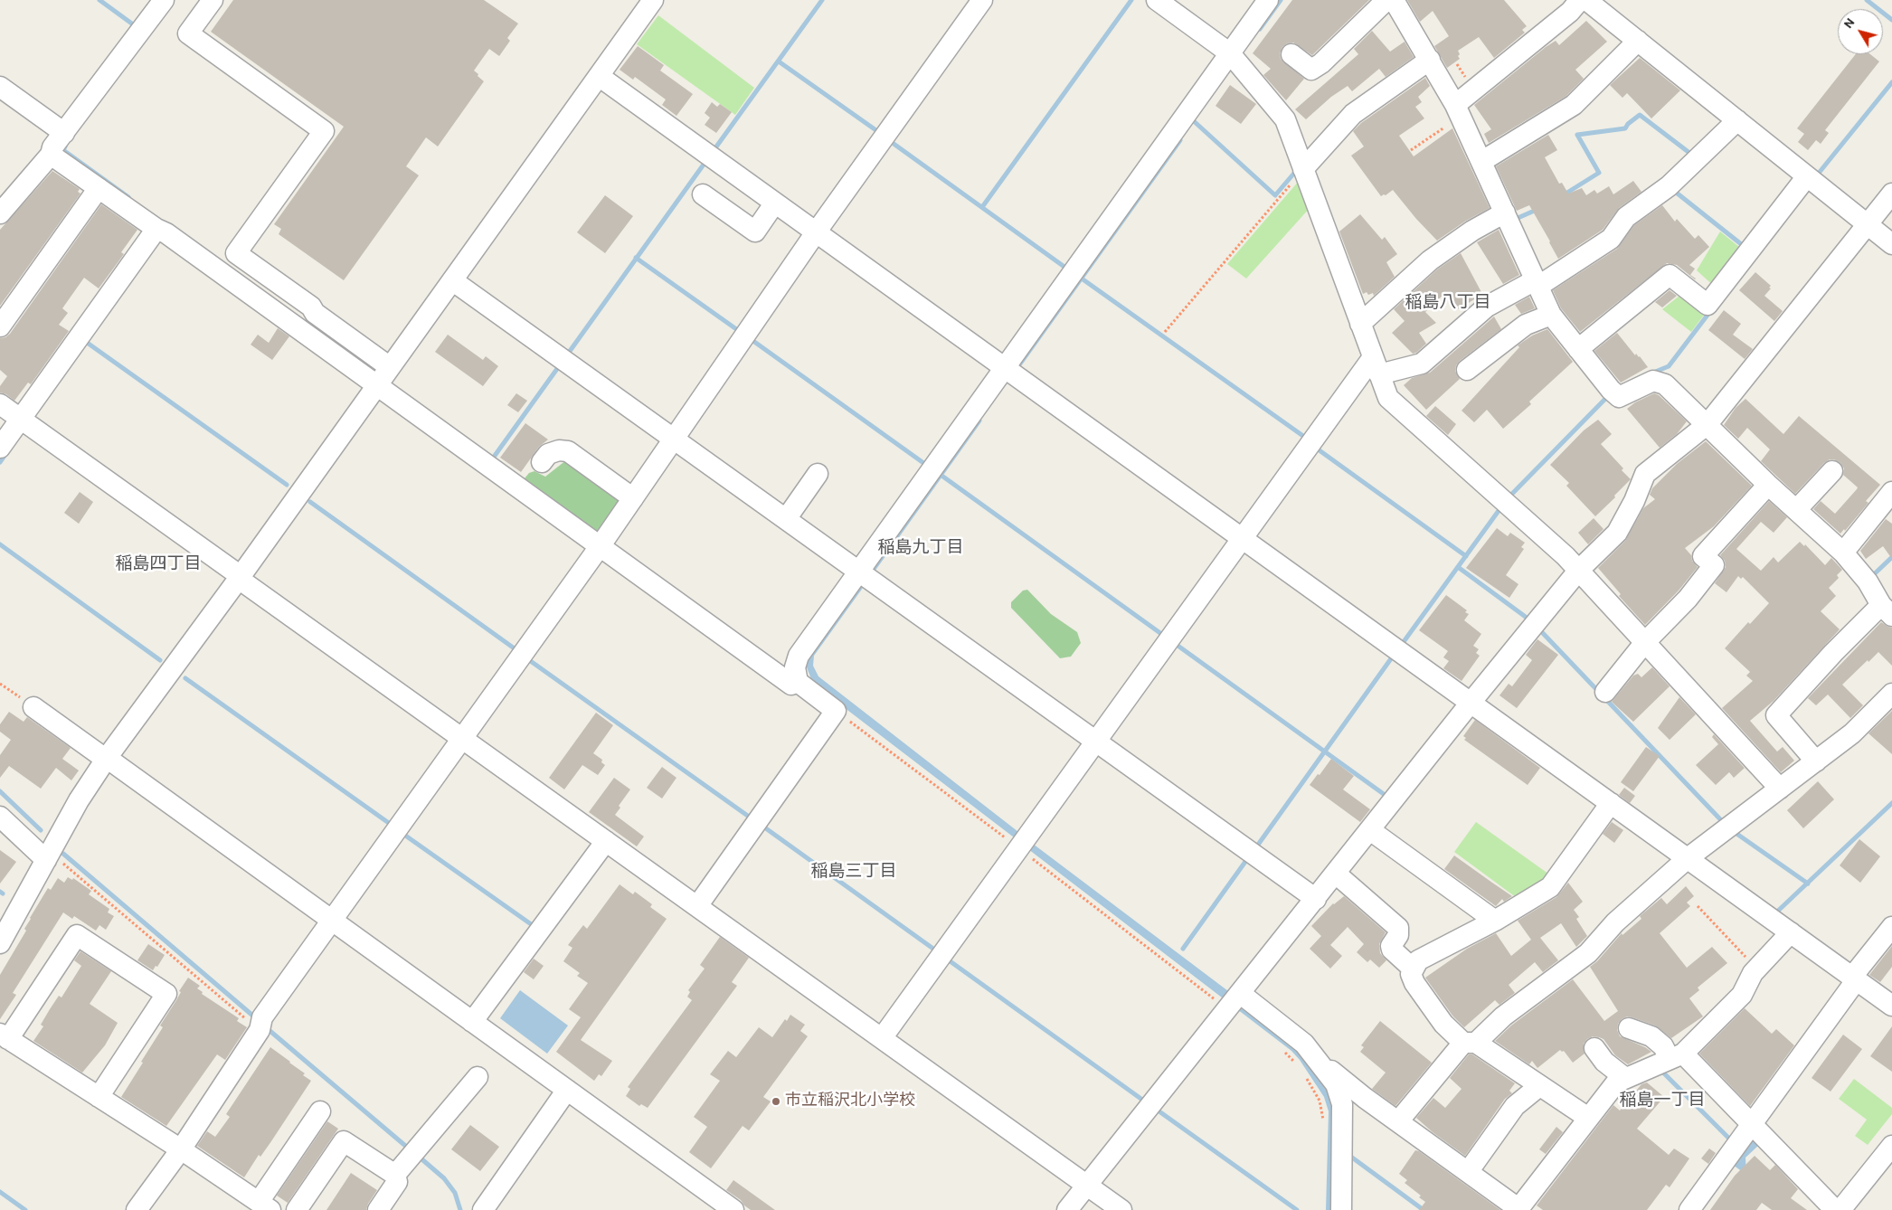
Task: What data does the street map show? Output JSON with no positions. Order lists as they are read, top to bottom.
{
  "districts": [
    "稲島八丁目",
    "稲島九丁目",
    "稲島四丁目",
    "稲島三丁目",
    "稲島一丁目"
  ],
  "places": ["市立稲沢北小学校"],
  "north": "top left"
}
